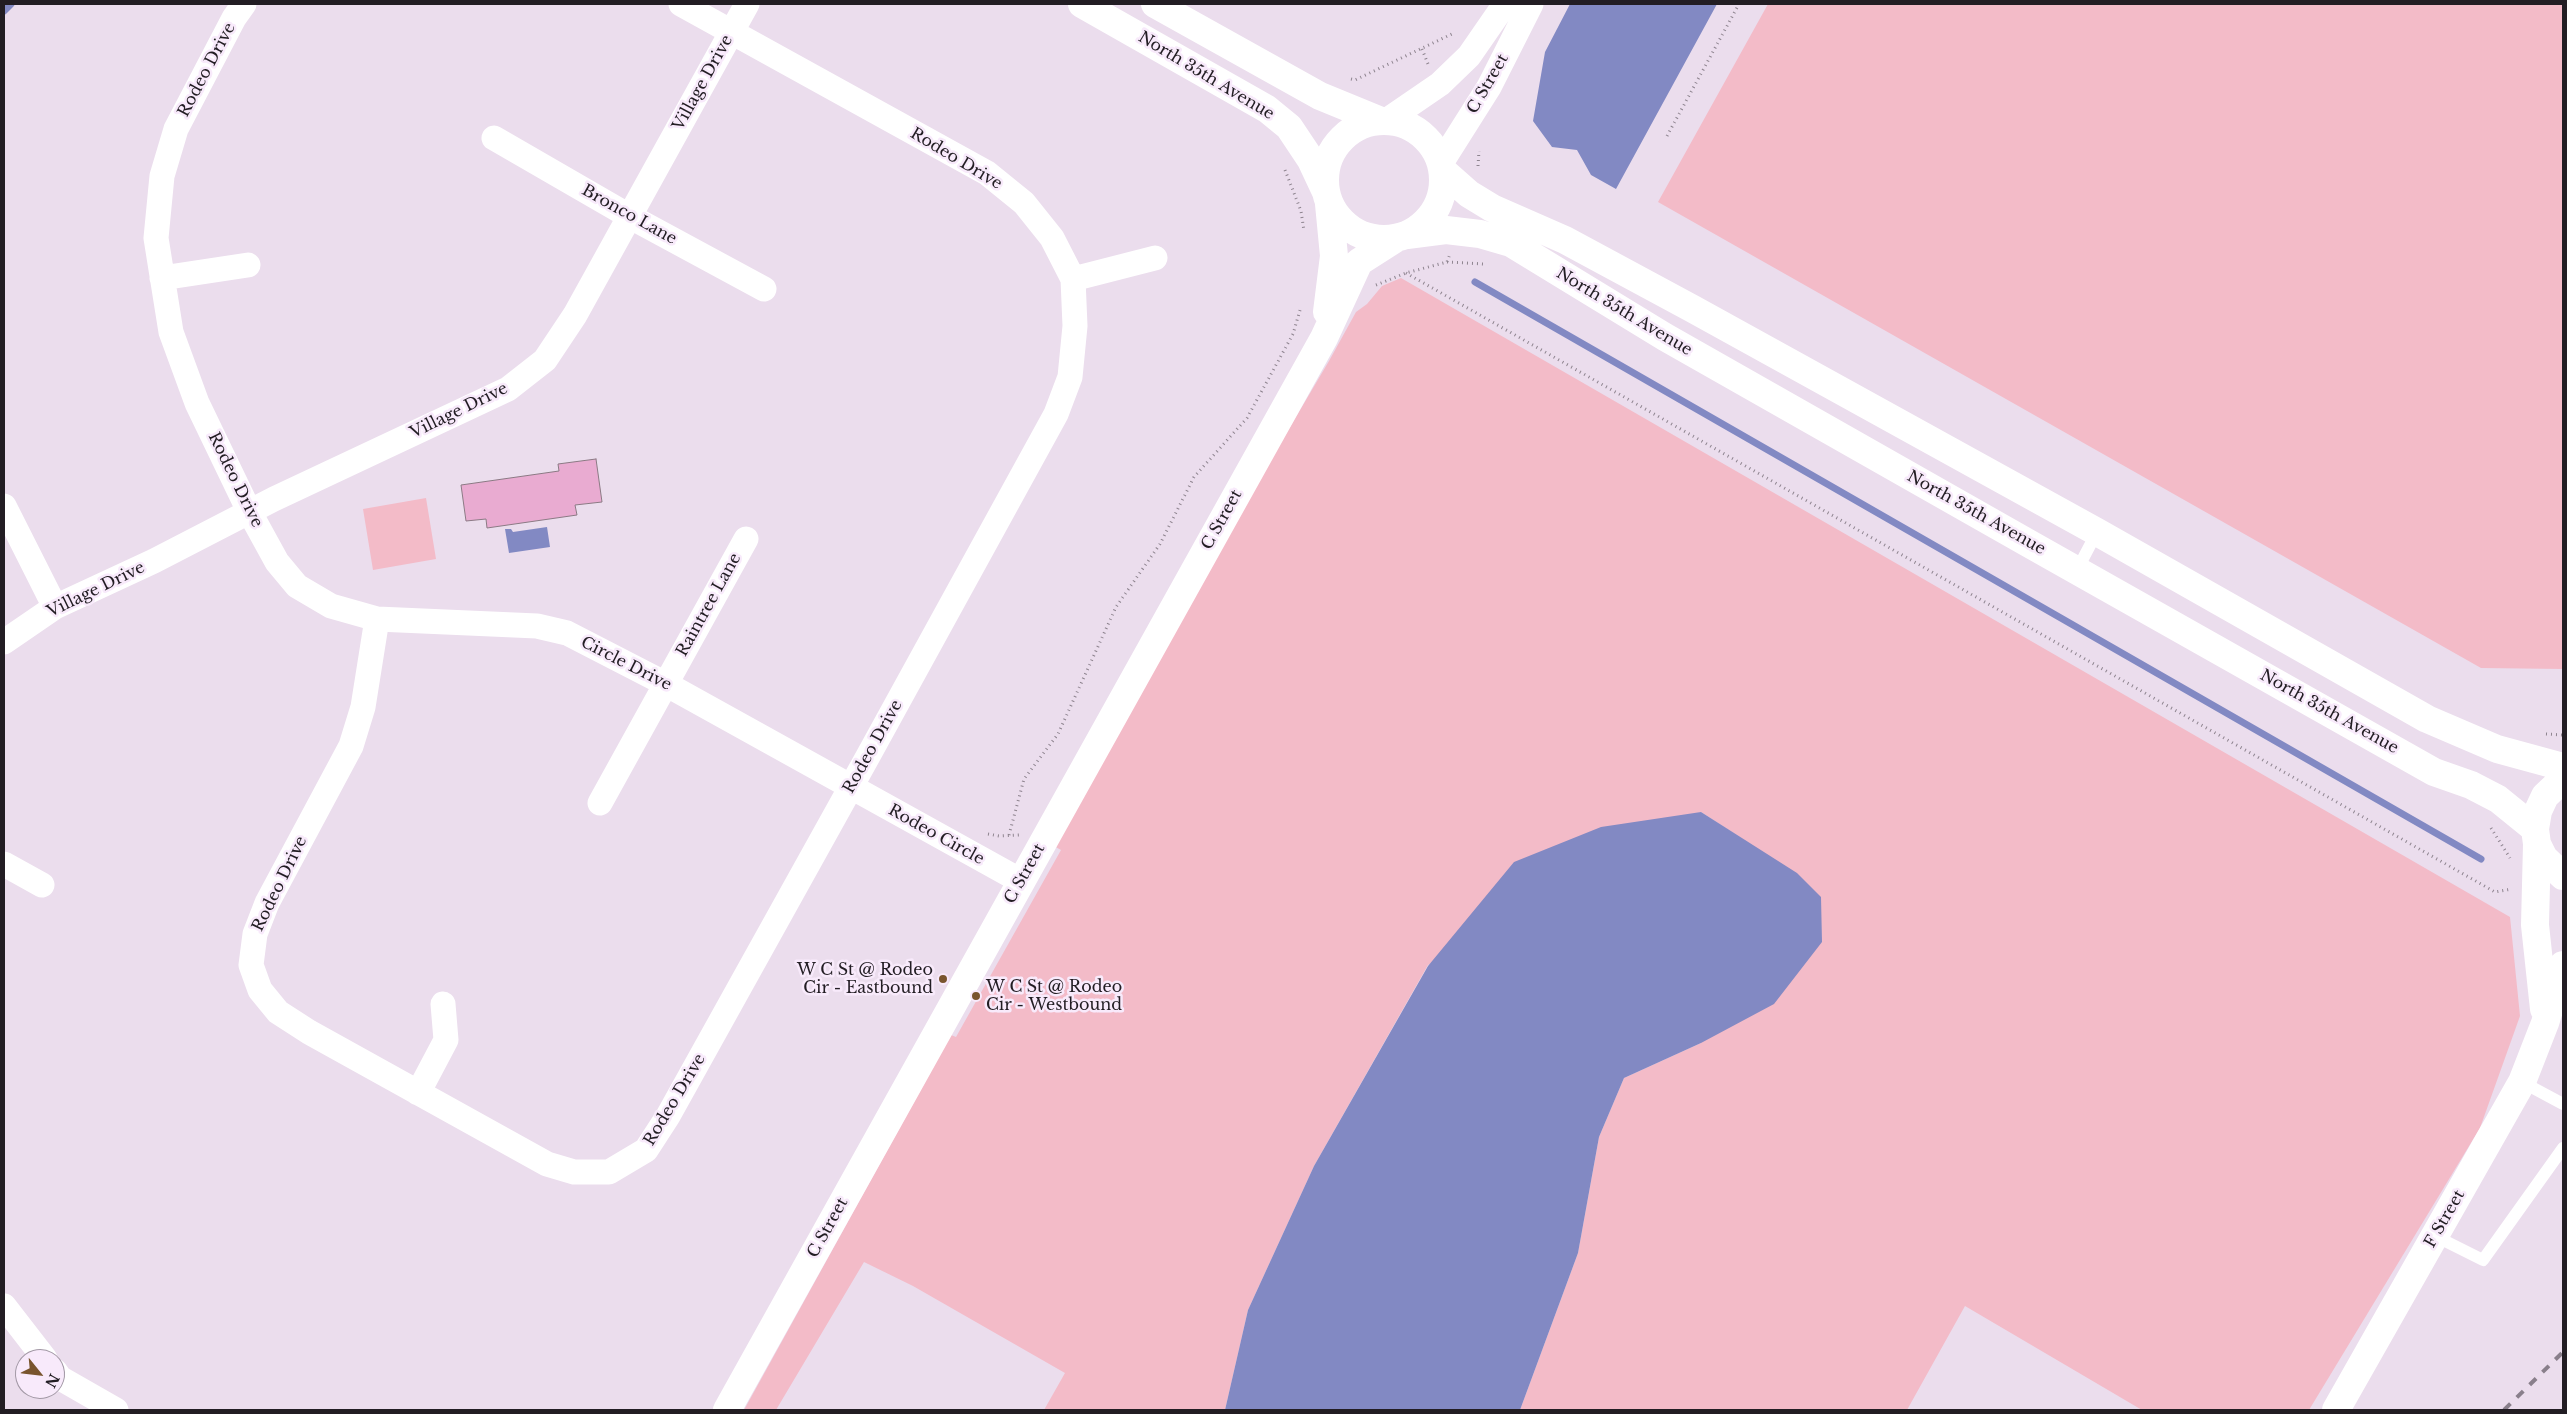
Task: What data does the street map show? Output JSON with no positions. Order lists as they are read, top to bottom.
{
  "streets": {
    "street": [
      "Rodeo Drive",
      "North 35th Avenue",
      "Village Drive",
      "C Street",
      "Bronco Lane",
      "Raintree Lane",
      "Circle Drive",
      "Rodeo Circle",
      "F Street"
    ]
  },
  "crossings": [
    ["Rodeo Drive", "Village Drive"],
    ["Rodeo Drive", "Circle Drive"],
    ["Rodeo Drive", "Rodeo Circle"],
    ["North 35th Avenue", "C Street"],
    ["North 35th Avenue", "F Street"],
    ["Village Drive", "Bronco Lane"],
    ["C Street", "Rodeo Circle"],
    ["Raintree Lane", "Circle Drive"],
    ["Circle Drive", "Rodeo Circle"]
  ],
  "places": ["W C St @ Rodeo Cir - Eastbound", "W C St @ Rodeo Cir - Westbound"],
  "north": "bottom right"
}
